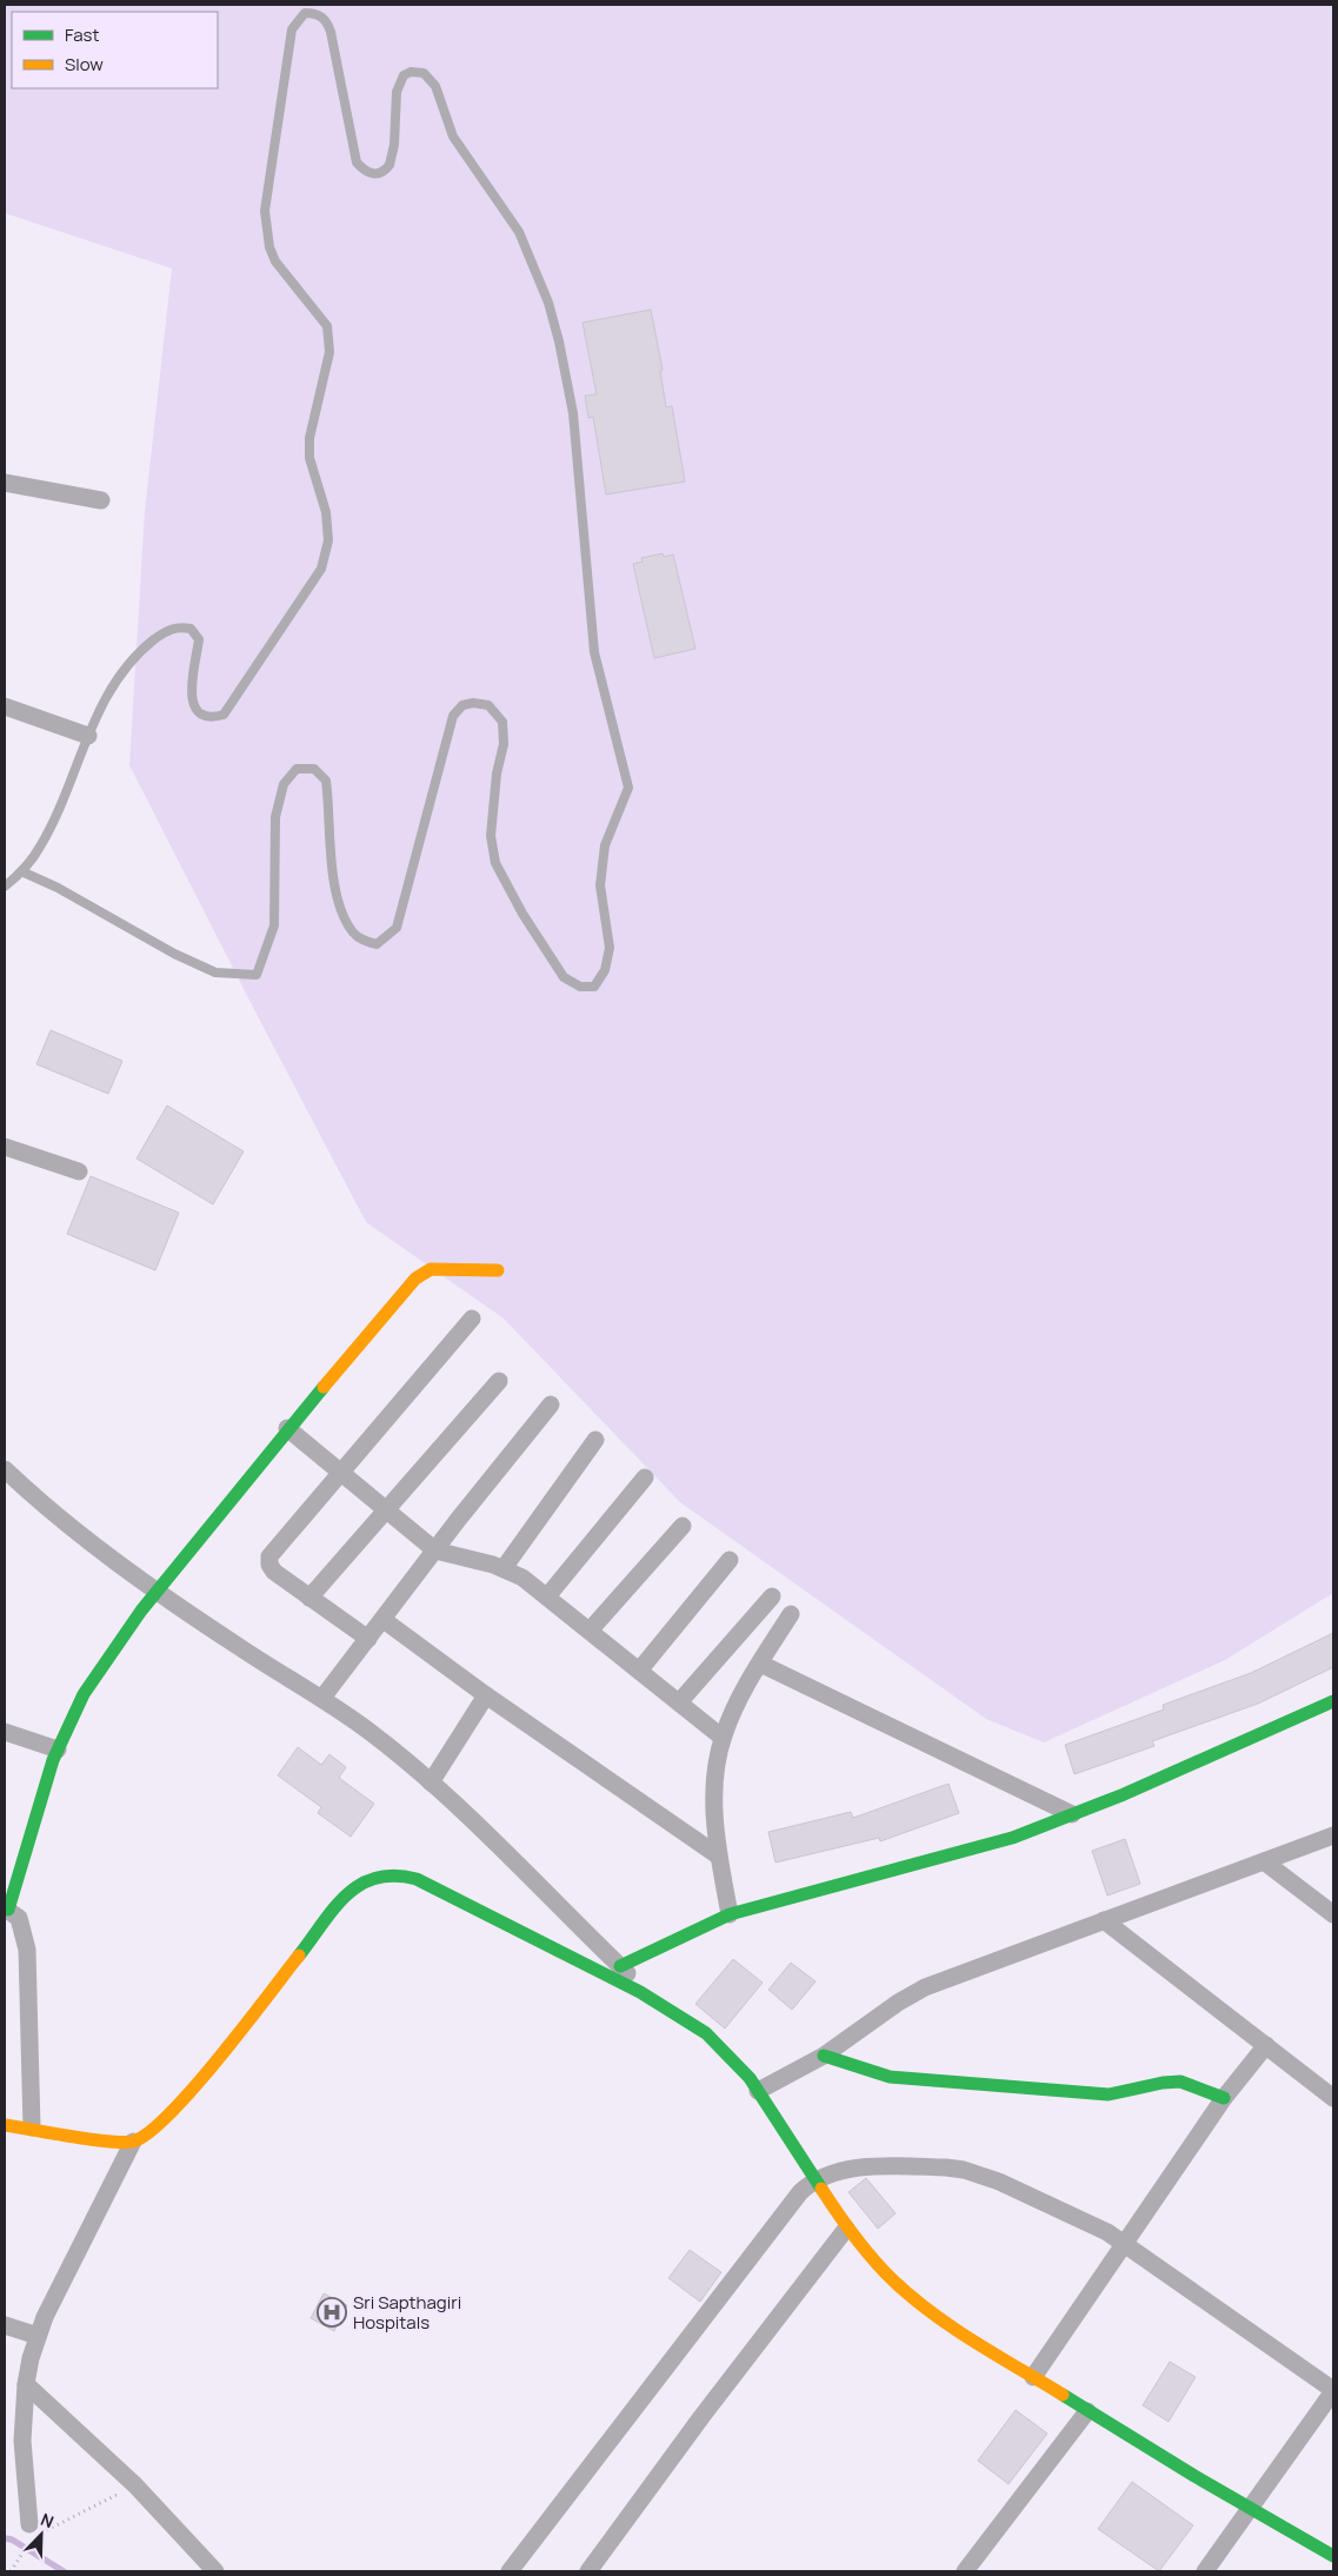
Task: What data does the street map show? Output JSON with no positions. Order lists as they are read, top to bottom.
{
  "places": {
    "hospital": ["Sri Sapthagiri Hospitals"]
  },
  "legend": ["Fast", "Slow"],
  "north": "top right"
}
